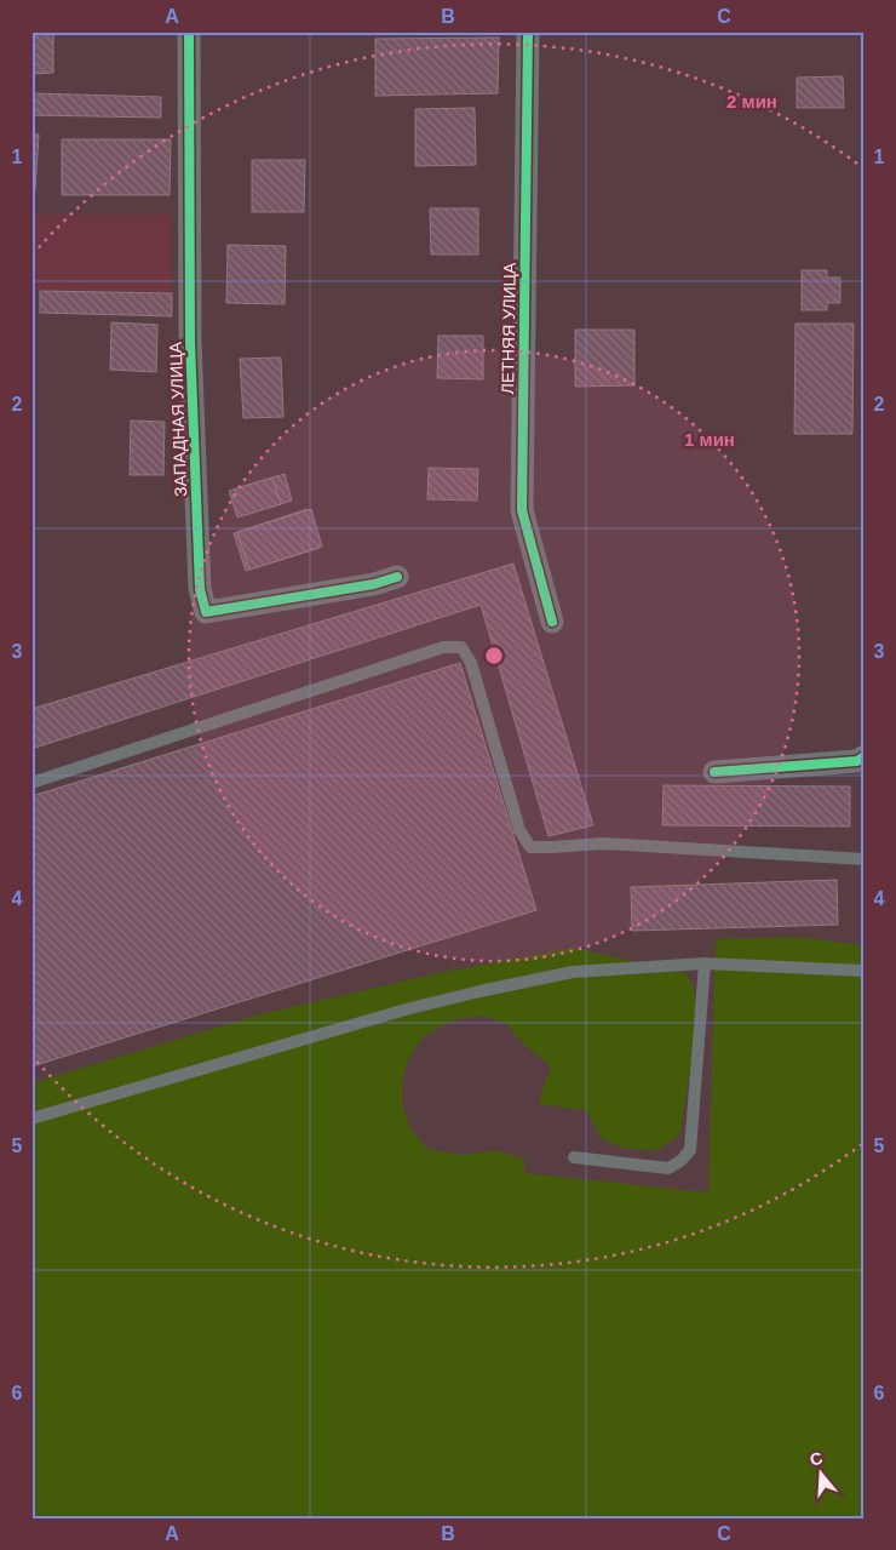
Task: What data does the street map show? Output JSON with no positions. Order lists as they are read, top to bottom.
{
  "streets": {
    "street": ["ЛЕТНЯЯ УЛИЦА", "ЗАПАДНАЯ УЛИЦА"]
  },
  "north": "top",
  "grid": {
    "columns": ["A", "B", "C"],
    "rows": [
      "1",
      "2",
      "3",
      "4",
      "5",
      "6"
    ]
  },
  "rings": ["2 мин", "1 мин"]
}
